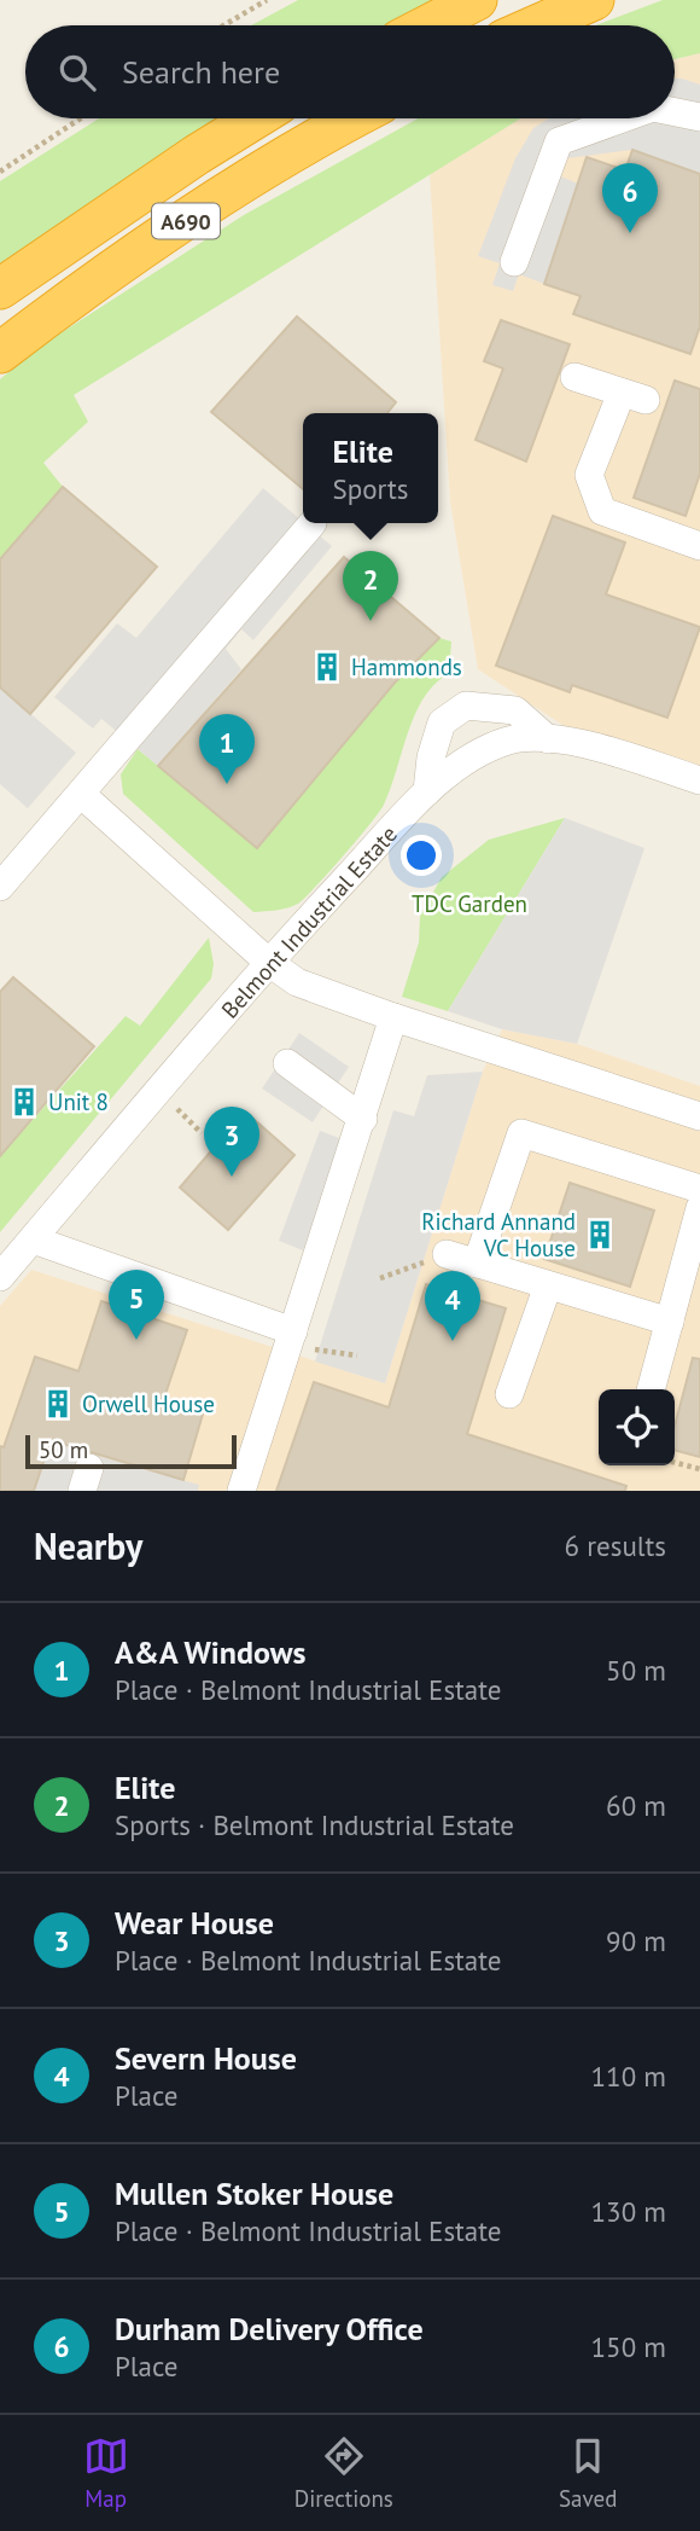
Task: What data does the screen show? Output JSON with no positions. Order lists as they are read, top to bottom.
{
  "streets": {
    "highway": ["A690"],
    "street": ["Belmont Industrial Estate"]
  },
  "parks": ["TDC Garden"],
  "places": {
    "building": [
      "Hammonds",
      "Unit 8",
      "Richard Annand VC House",
      "Orwell House"
    ]
  },
  "scale_bar": "50 m",
  "page": {
    "search": "Search here",
    "pins": [
      "6",
      "2",
      "1",
      "3",
      "5",
      "4"
    ],
    "popup": ["Elite", "Sports"],
    "scale": "50 m",
    "heading": ["Nearby", "6 results"],
    "list": [
      {
        "mark": "1",
        "name": "A&A Windows",
        "note": "Place · Belmont Industrial Estate",
        "value": "50 m"
      },
      {
        "mark": "2",
        "name": "Elite",
        "note": "Sports · Belmont Industrial Estate",
        "value": "60 m"
      },
      {
        "mark": "3",
        "name": "Wear House",
        "note": "Place · Belmont Industrial Estate",
        "value": "90 m"
      },
      {
        "mark": "4",
        "name": "Severn House",
        "note": "Place",
        "value": "110 m"
      },
      {
        "mark": "5",
        "name": "Mullen Stoker House",
        "note": "Place · Belmont Industrial Estate",
        "value": "130 m"
      },
      {
        "mark": "6",
        "name": "Durham Delivery Office",
        "note": "Place",
        "value": "150 m"
      }
    ],
    "nav": ["Map", "Directions", "Saved"]
  }
}
